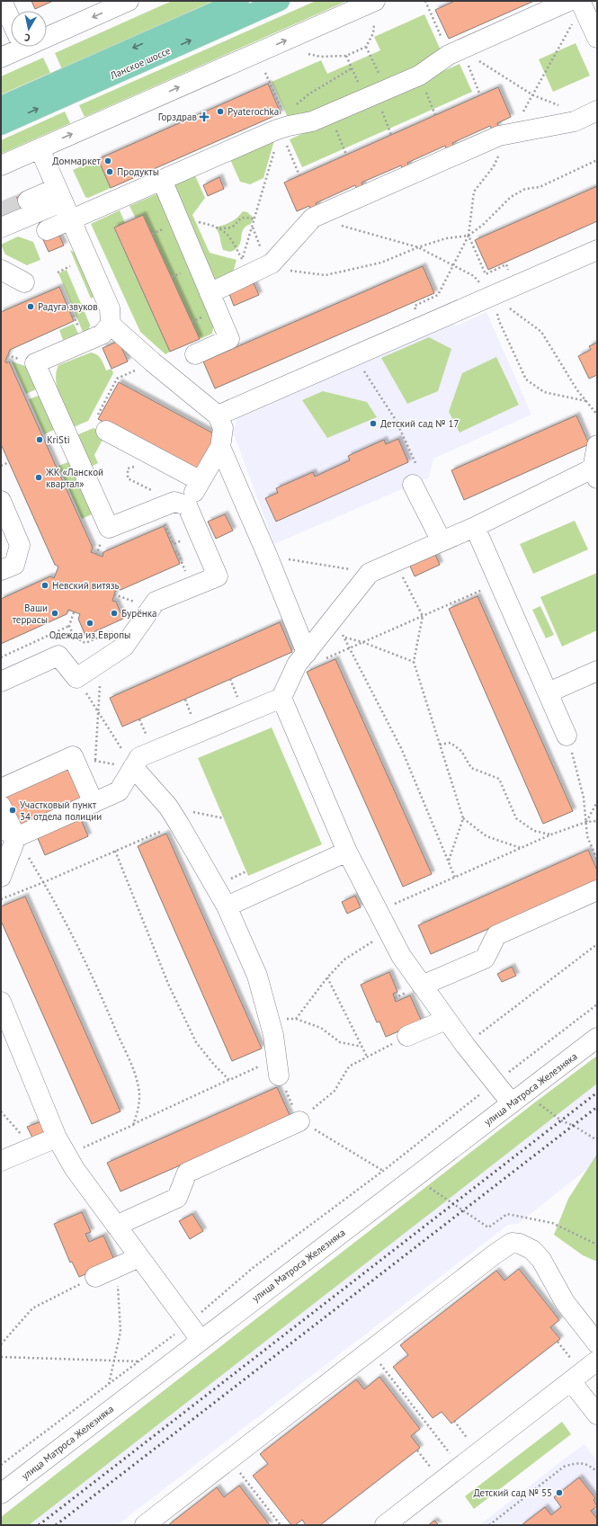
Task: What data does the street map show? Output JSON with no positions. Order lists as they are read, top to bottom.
{
  "streets": {
    "main road": ["Ланское шоссе"],
    "street": ["улица Матроса Железняка"]
  },
  "places": {
    "other": [
      "Pyaterochka",
      "Доммаркет",
      "Продукты",
      "Радуга звуков",
      "Детский сад № 17",
      "KriSti",
      "ЖК «Ланской квартал»",
      "Невский витязь",
      "Ваши террасы",
      "Бурёнка",
      "Одежда из Европы",
      "Участковый пункт 34 отдела полиции",
      "Детский сад № 55"
    ],
    "health": ["Горздрав"]
  },
  "north": "bottom"
}
